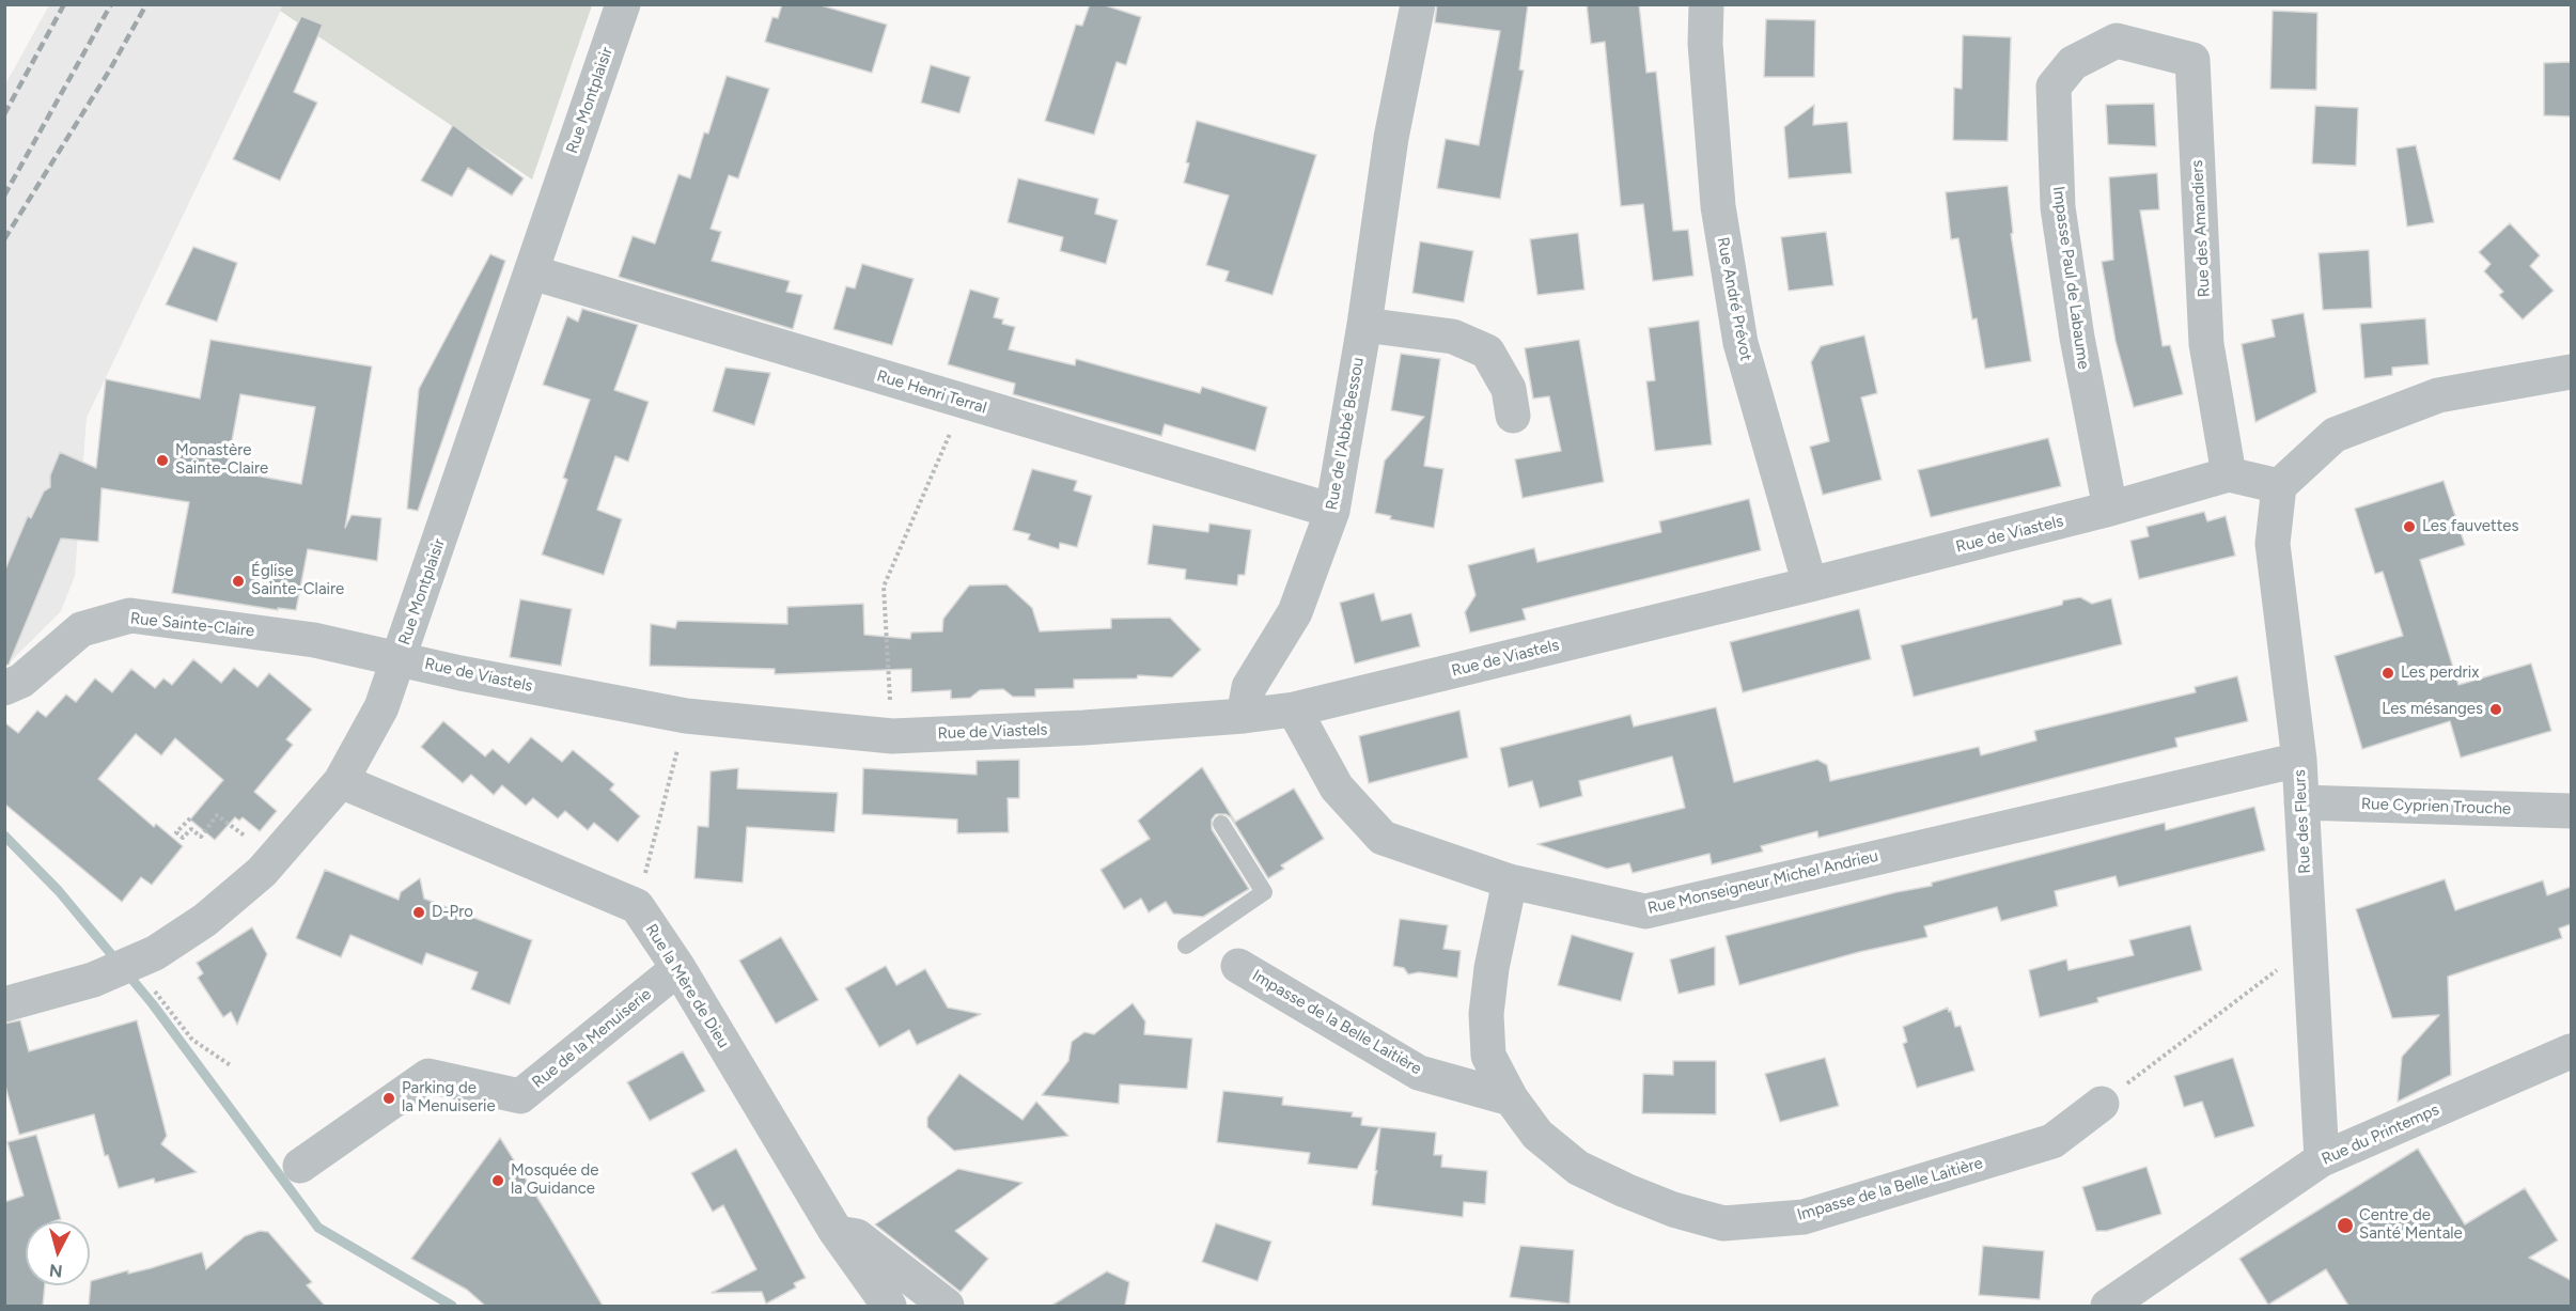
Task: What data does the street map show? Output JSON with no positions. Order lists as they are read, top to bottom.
{
  "streets": {
    "street": [
      "Rue Montplaisir",
      "Rue des Amandiers",
      "Impasse Paul de Labaume",
      "Rue André Prévot",
      "Rue Henri Terral",
      "Rue de l'Abbé Bessou",
      "Rue de Viastels",
      "Rue Sainte-Claire",
      "Rue Cyprien Trouche",
      "Rue des Fleurs",
      "Rue Monseigneur Michel Andrieu",
      "Rue la Mère de Dieu",
      "Impasse de la Belle Laitière",
      "Rue de la Menuiserie",
      "Rue du Printemps"
    ]
  },
  "crossings": [
    ["Rue Montplaisir", "Rue Henri Terral"],
    ["Rue Montplaisir", "Rue de Viastels"],
    ["Rue Montplaisir", "Rue Sainte-Claire"],
    ["Rue Montplaisir", "Rue la Mère de Dieu"],
    ["Rue des Amandiers", "Impasse Paul de Labaume"],
    ["Rue des Amandiers", "Rue de Viastels"],
    ["Impasse Paul de Labaume", "Rue de Viastels"],
    ["Rue André Prévot", "Rue de Viastels"],
    ["Rue Henri Terral", "Rue de l'Abbé Bessou"],
    ["Rue de l'Abbé Bessou", "Rue de Viastels"],
    ["Rue de Viastels", "Rue Sainte-Claire"],
    ["Rue de Viastels", "Rue des Fleurs"],
    ["Rue de Viastels", "Rue Monseigneur Michel Andrieu"],
    ["Rue Cyprien Trouche", "Rue des Fleurs"],
    ["Rue des Fleurs", "Rue Monseigneur Michel Andrieu"],
    ["Rue des Fleurs", "Rue du Printemps"],
    ["Rue Monseigneur Michel Andrieu", "Impasse de la Belle Laitière"],
    ["Rue la Mère de Dieu", "Rue de la Menuiserie"]
  ],
  "places": [
    "Monastère Sainte-Claire",
    "Les fauvettes",
    "Église Sainte-Claire",
    "Les perdrix",
    "Les mésanges",
    "D-Pro",
    "Parking de la Menuiserie",
    "Mosquée de la Guidance",
    "Centre de Santé Mentale"
  ],
  "north": "bottom"
}
